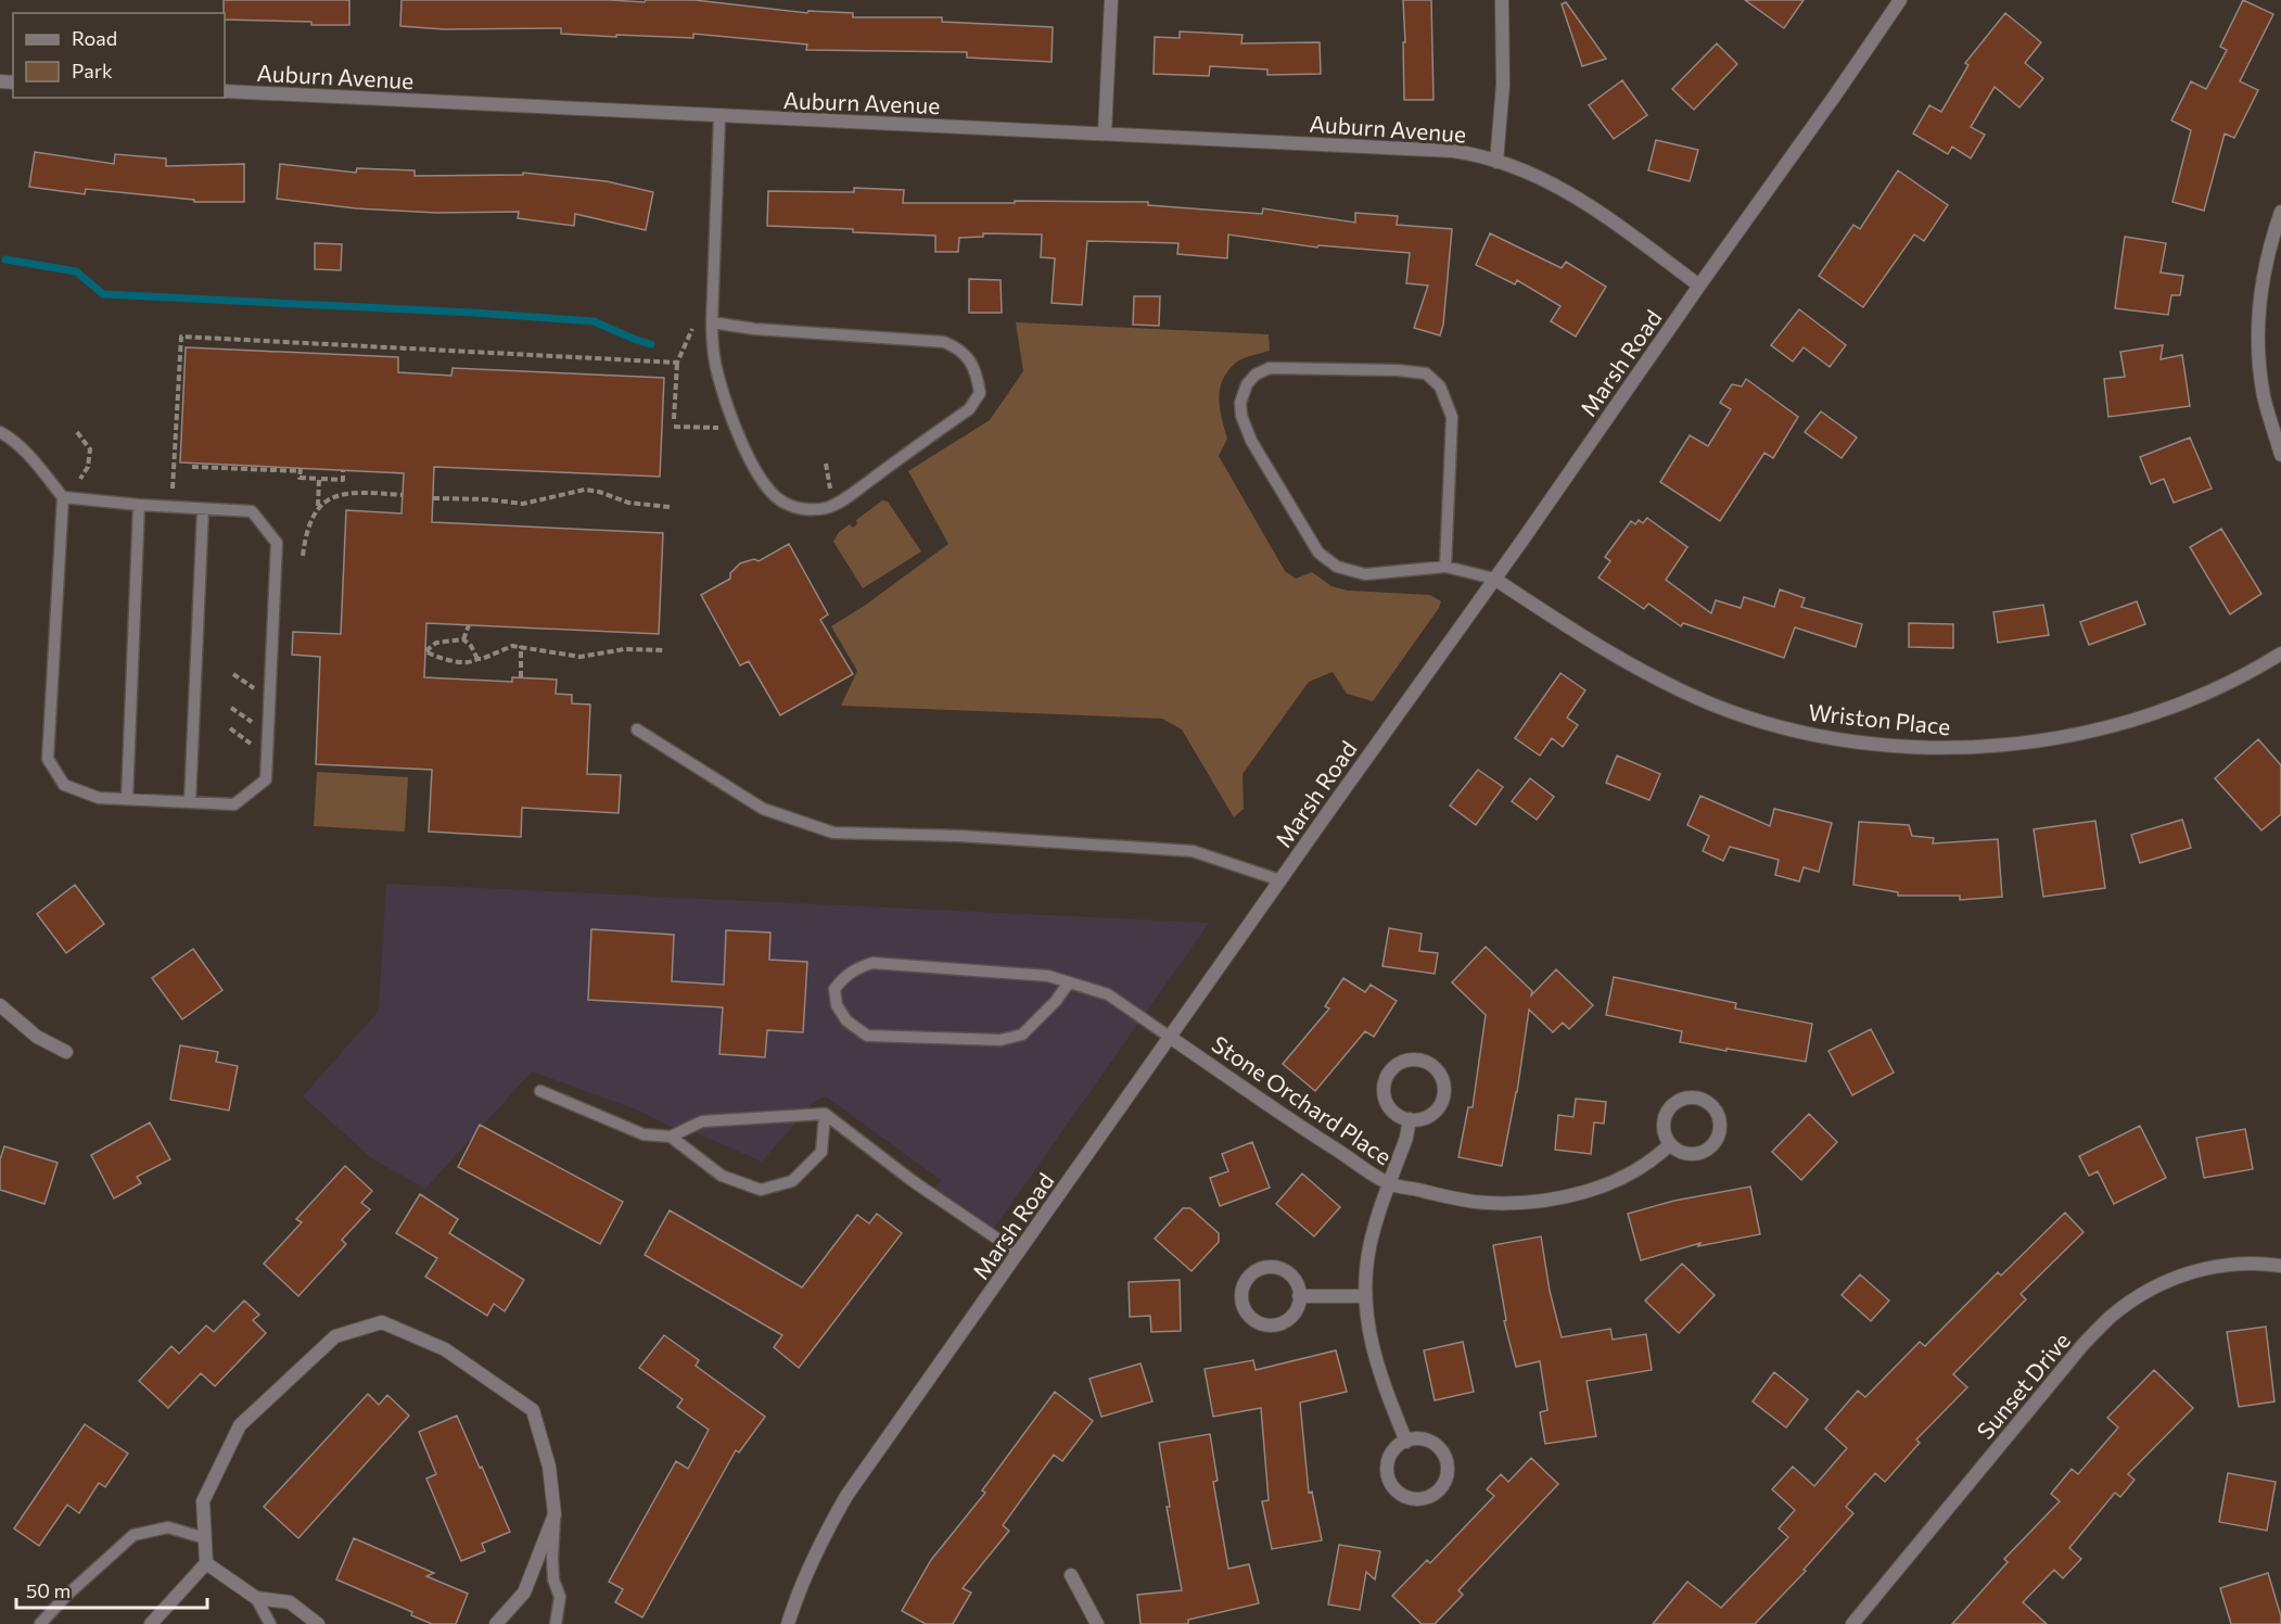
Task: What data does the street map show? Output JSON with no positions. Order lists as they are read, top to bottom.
{
  "streets": {
    "street": [
      "Auburn Avenue",
      "Marsh Road",
      "Wriston Place",
      "Stone Orchard Place",
      "Sunset Drive"
    ]
  },
  "crossings": [
    ["Auburn Avenue", "Marsh Road"],
    ["Marsh Road", "Wriston Place"],
    ["Marsh Road", "Stone Orchard Place"]
  ],
  "legend": ["Road", "Park"],
  "scale_bar": "50 m"
}
